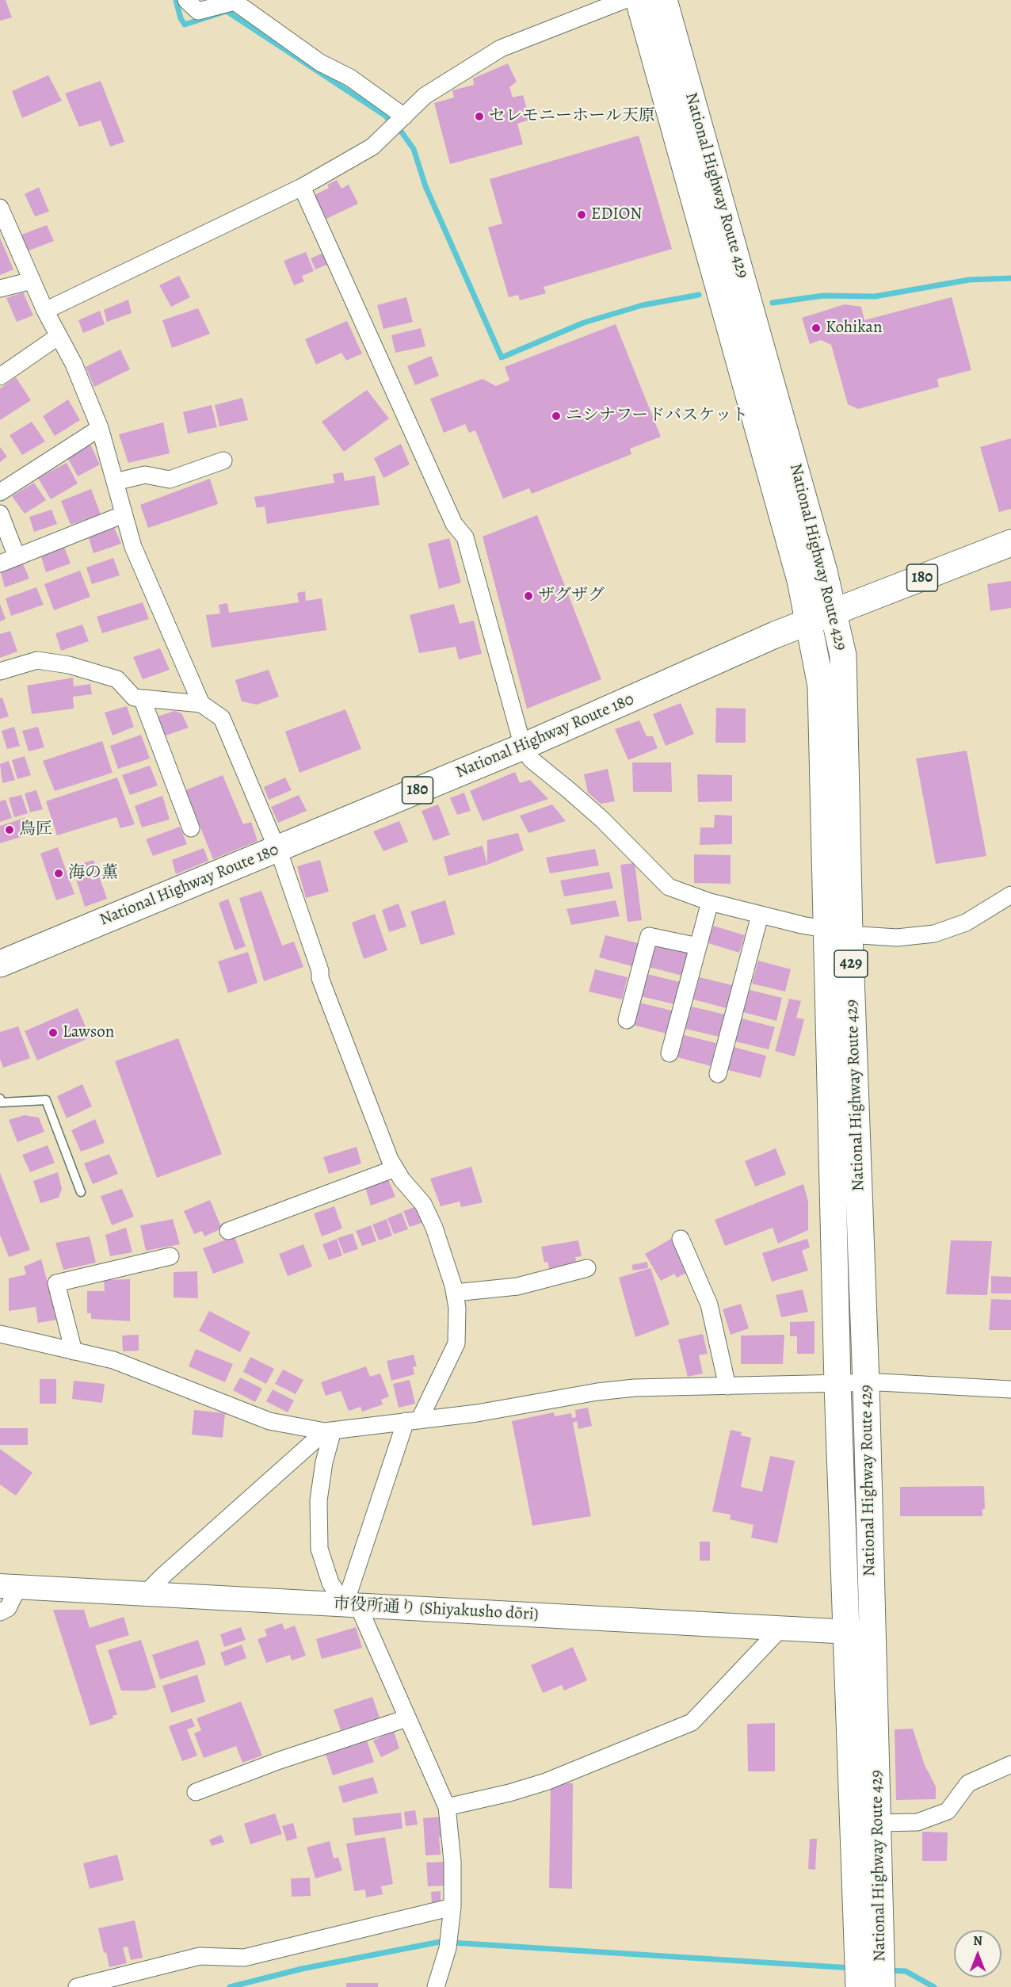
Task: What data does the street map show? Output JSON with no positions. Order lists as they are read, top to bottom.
{
  "streets": {
    "highway": [
      "National Highway Route 429",
      "180",
      "National Highway Route 180",
      "429"
    ],
    "street": ["市役所通り (Shiyakusho dōri)"]
  },
  "crossings": [
    ["National Highway Route 429", "National Highway Route 180"],
    ["National Highway Route 429", "市役所通り (Shiyakusho dōri)"]
  ],
  "places": [
    "セレモニーホール天原",
    "EDION",
    "Kohikan",
    "ニシナフードバスケット",
    "ザグザグ",
    "鳥匠",
    "海の薫",
    "Lawson"
  ],
  "north": "top"
}
